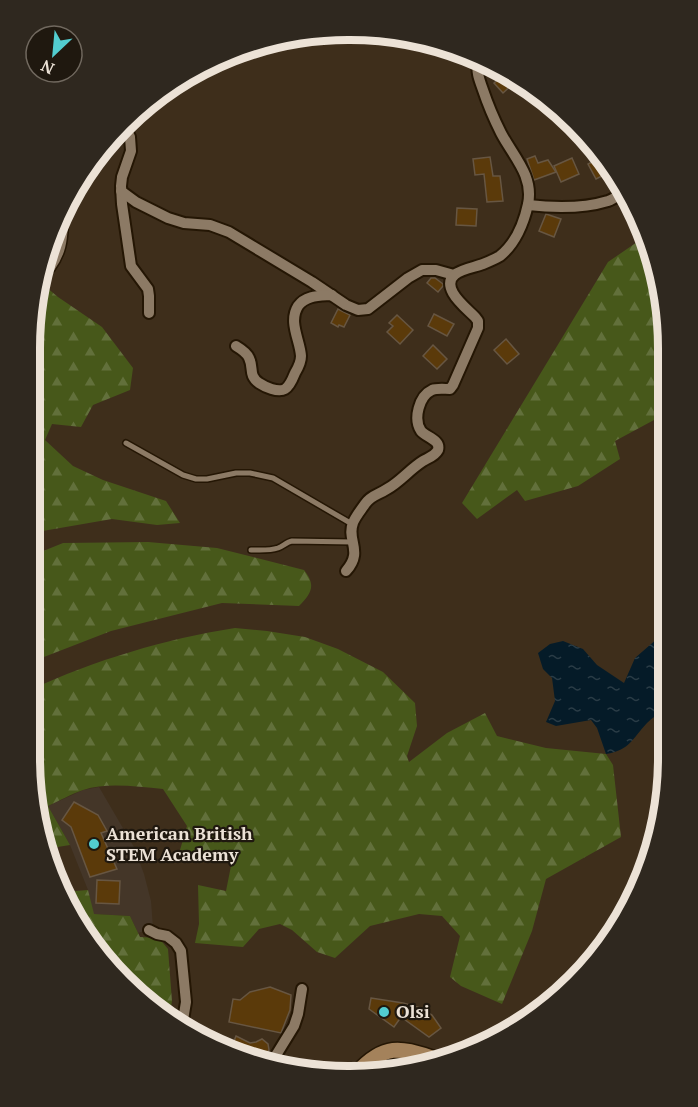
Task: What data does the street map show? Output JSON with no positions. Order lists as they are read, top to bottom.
{
  "places": ["American British STEM Academy", "Olsi"],
  "north": "bottom left"
}
